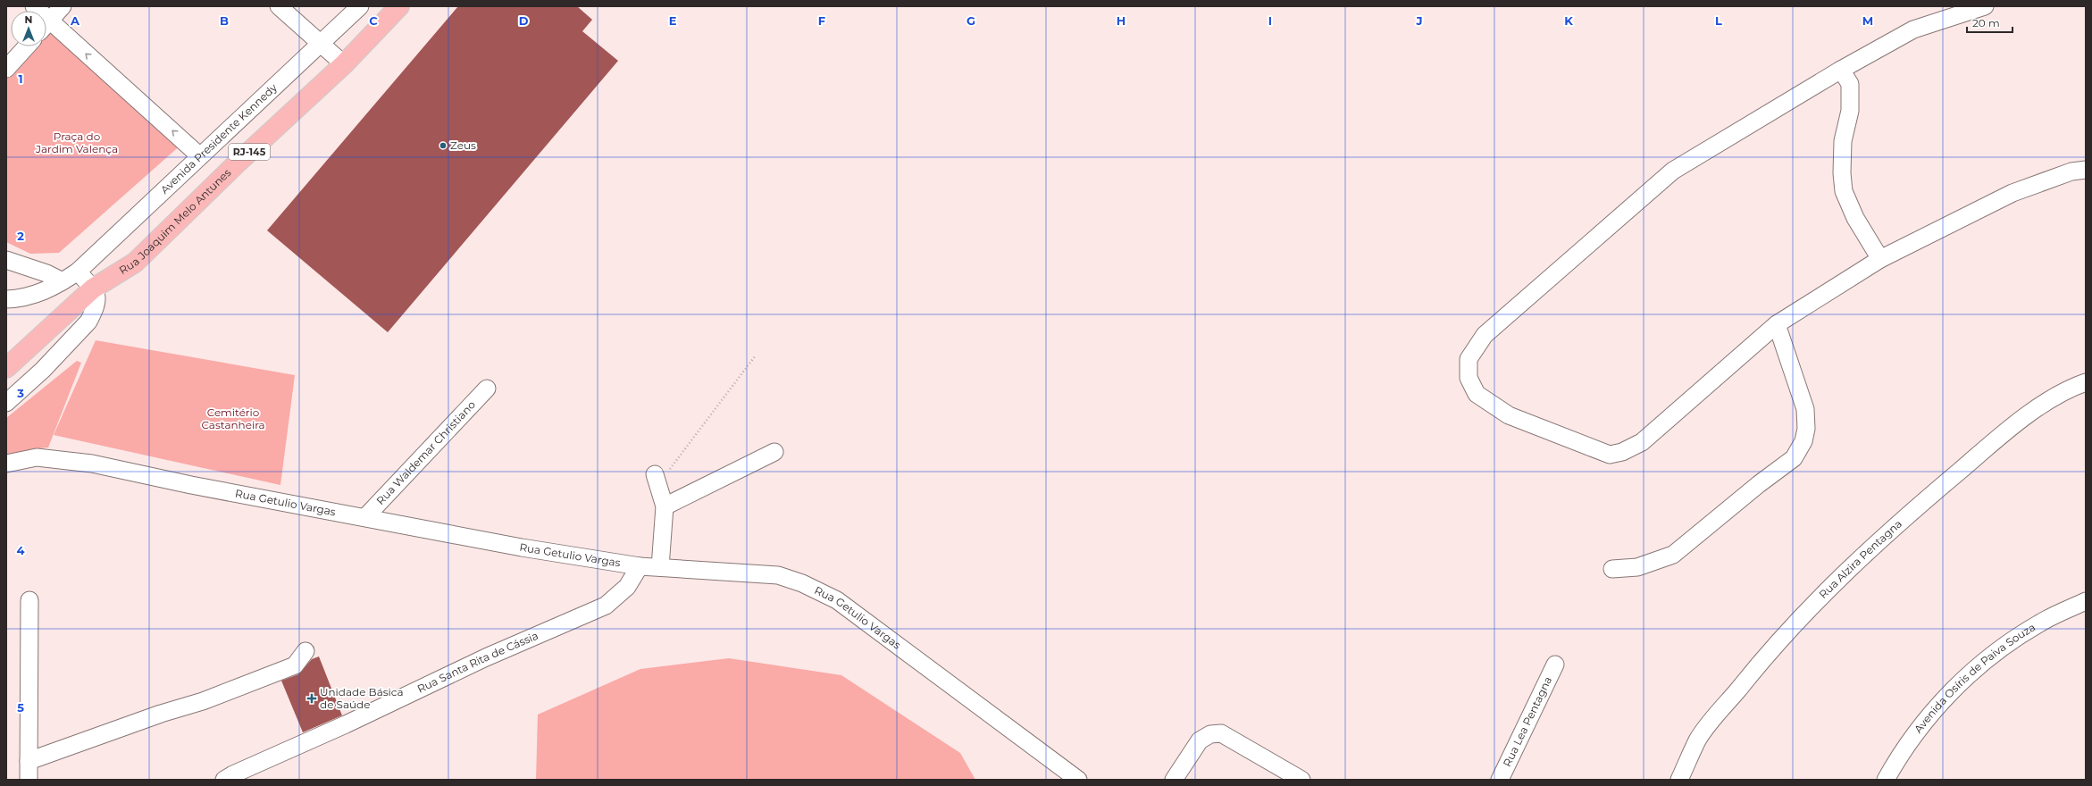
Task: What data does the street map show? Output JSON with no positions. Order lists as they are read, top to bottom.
{
  "streets": {
    "main road": ["RJ-145", "Rua Joaquim Melo Antunes"],
    "street": [
      "Avenida Presidente Kennedy",
      "Rua Waldemar Christiano",
      "Rua Getulio Vargas",
      "Rua Alzira Pentagna",
      "Rua Santa Rita de Cássia",
      "Avenida Osíris de Paiva Souza",
      "Rua Lea Pentagna"
    ]
  },
  "crossings": [
    ["Rua Waldemar Christiano", "Rua Getulio Vargas"],
    ["Rua Getulio Vargas", "Rua Santa Rita de Cássia"]
  ],
  "parks": ["Praça do Jardim Valença", "Cemitério Castanheira"],
  "places": {
    "other": ["Zeus"],
    "health": ["Unidade Básica de Saúde"]
  },
  "scale_bar": "20 m",
  "north": "top",
  "grid": {
    "columns": [
      "A",
      "B",
      "C",
      "D",
      "E",
      "F",
      "G",
      "H",
      "I",
      "J",
      "K",
      "L",
      "M"
    ],
    "rows": [
      "1",
      "2",
      "3",
      "4",
      "5"
    ]
  }
}
